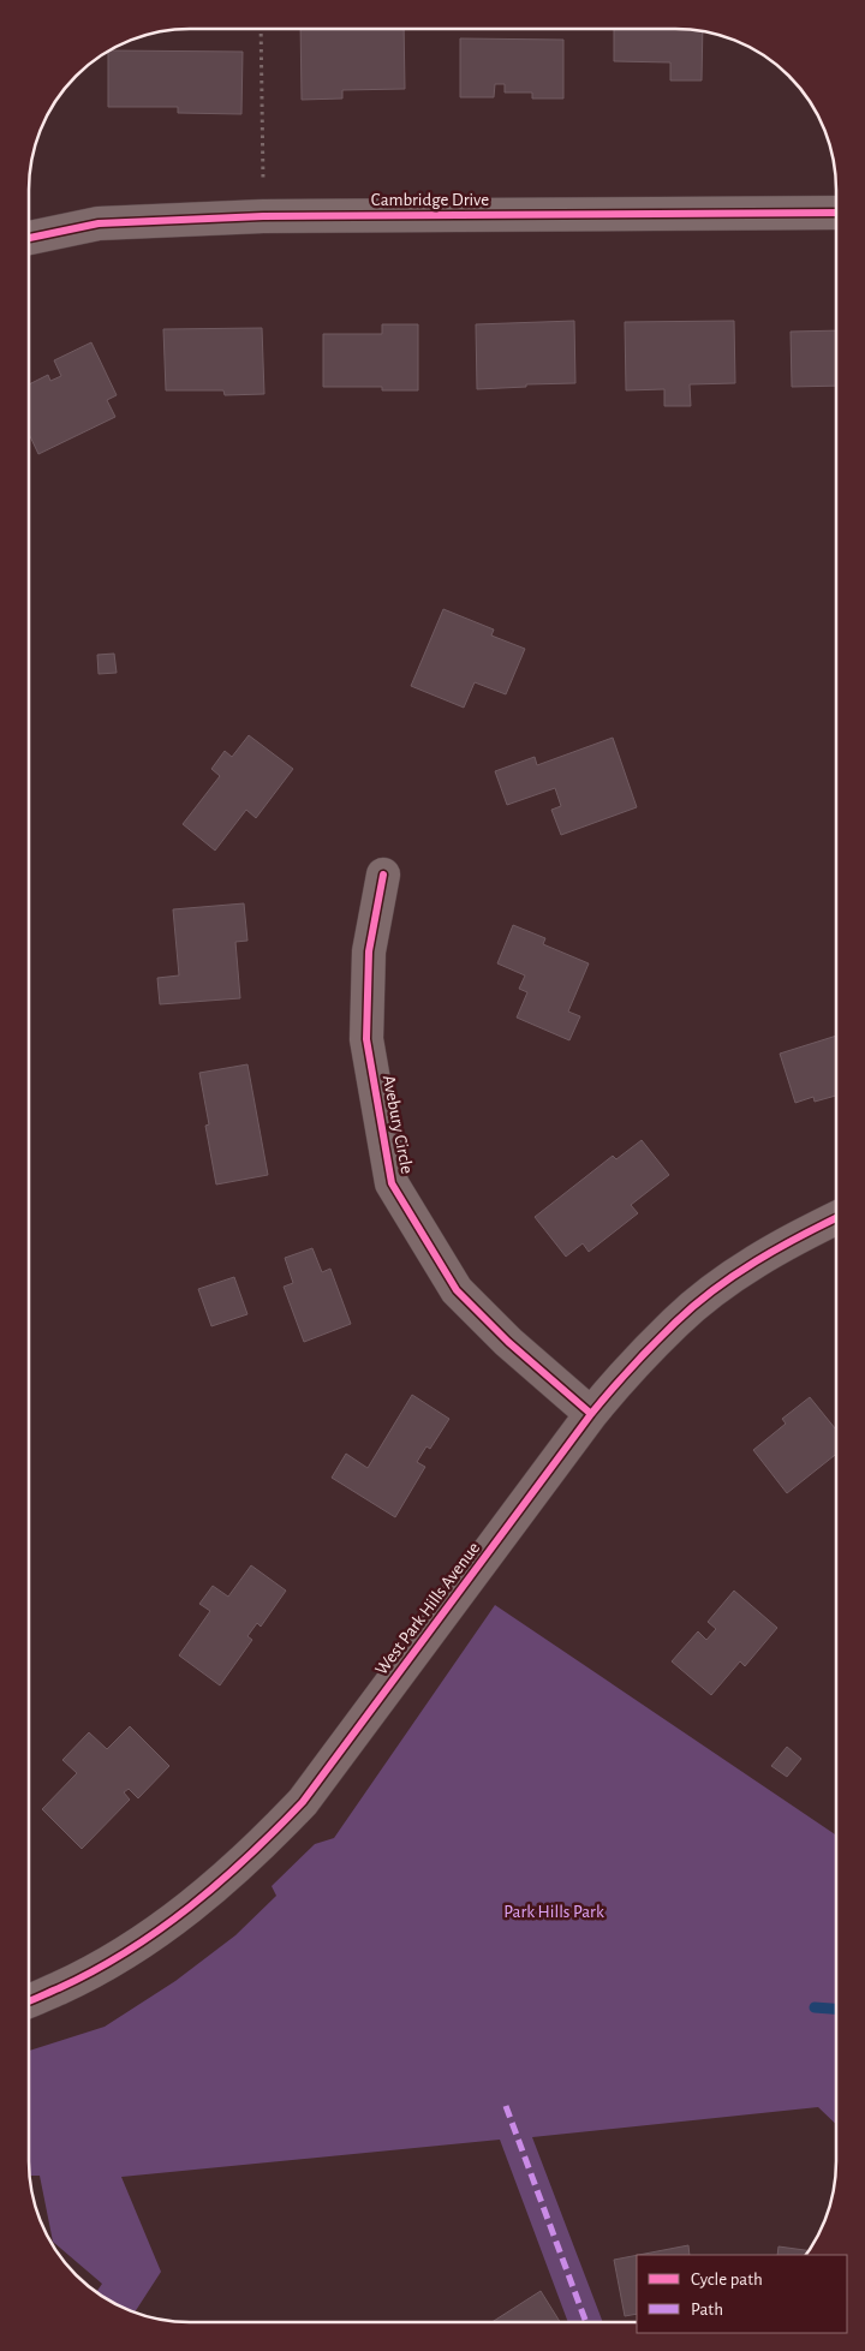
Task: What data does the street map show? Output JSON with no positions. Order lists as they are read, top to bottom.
{
  "streets": {
    "street": ["Cambridge Drive", "Avebury Circle", "West Park Hills Avenue"]
  },
  "crossings": [
    ["Avebury Circle", "West Park Hills Avenue"]
  ],
  "parks": ["Park Hills Park"],
  "legend": ["Cycle path", "Path"]
}
